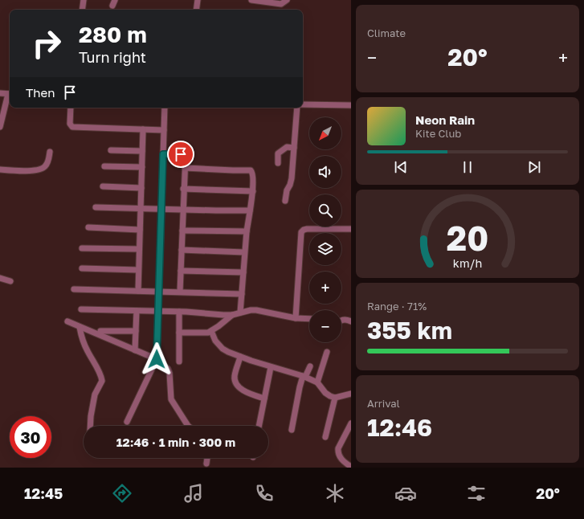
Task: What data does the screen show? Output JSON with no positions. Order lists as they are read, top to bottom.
{
  "north": "bottom left",
  "page": {
    "tile": [
      "Climate",
      ["Range · 71%", "355 km"],
      ["Arrival", "12:46"]
    ],
    "turn": ["280 m", "Turn right"],
    "heat": ["−", "20°", "+"],
    "then": "Then",
    "song": ["Neon Rain", "Kite Club"],
    "map_buttons": ["+", "−"],
    "limit": "30",
    "trip": "12:46 · 1 min · 300 m",
    "tabs": ["12:45", "20°"],
    "gauge": ["20", "km/h"]
  }
}
